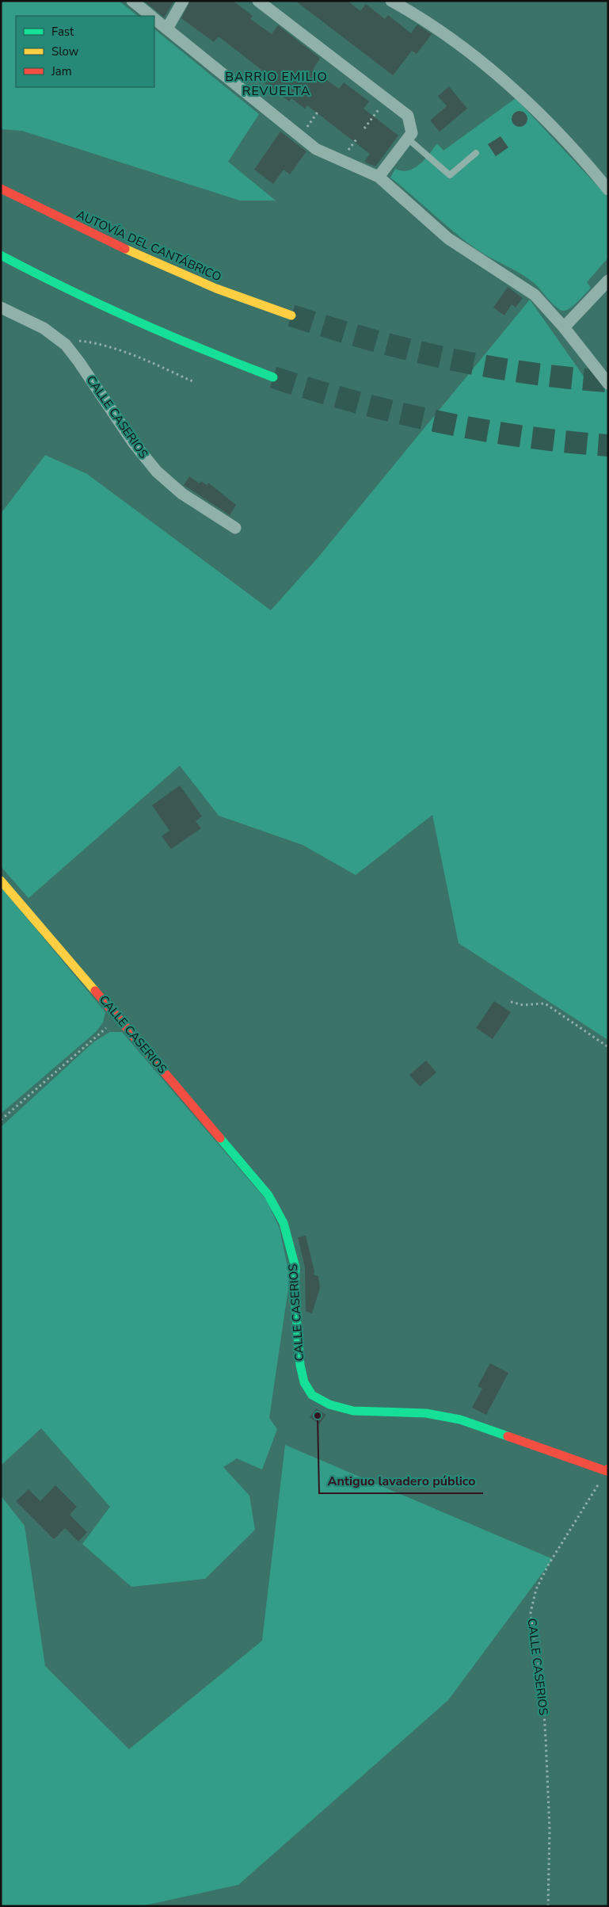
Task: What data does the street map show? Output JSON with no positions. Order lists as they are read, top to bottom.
{
  "streets": {
    "main road": ["AUTOVÍA DEL CANTÁBRICO", "CALLE CASERIOS"]
  },
  "districts": ["BARRIO EMILIO REVUELTA"],
  "places": ["Antiguo lavadero público"],
  "legend": ["Fast", "Slow", "Jam"]
}
